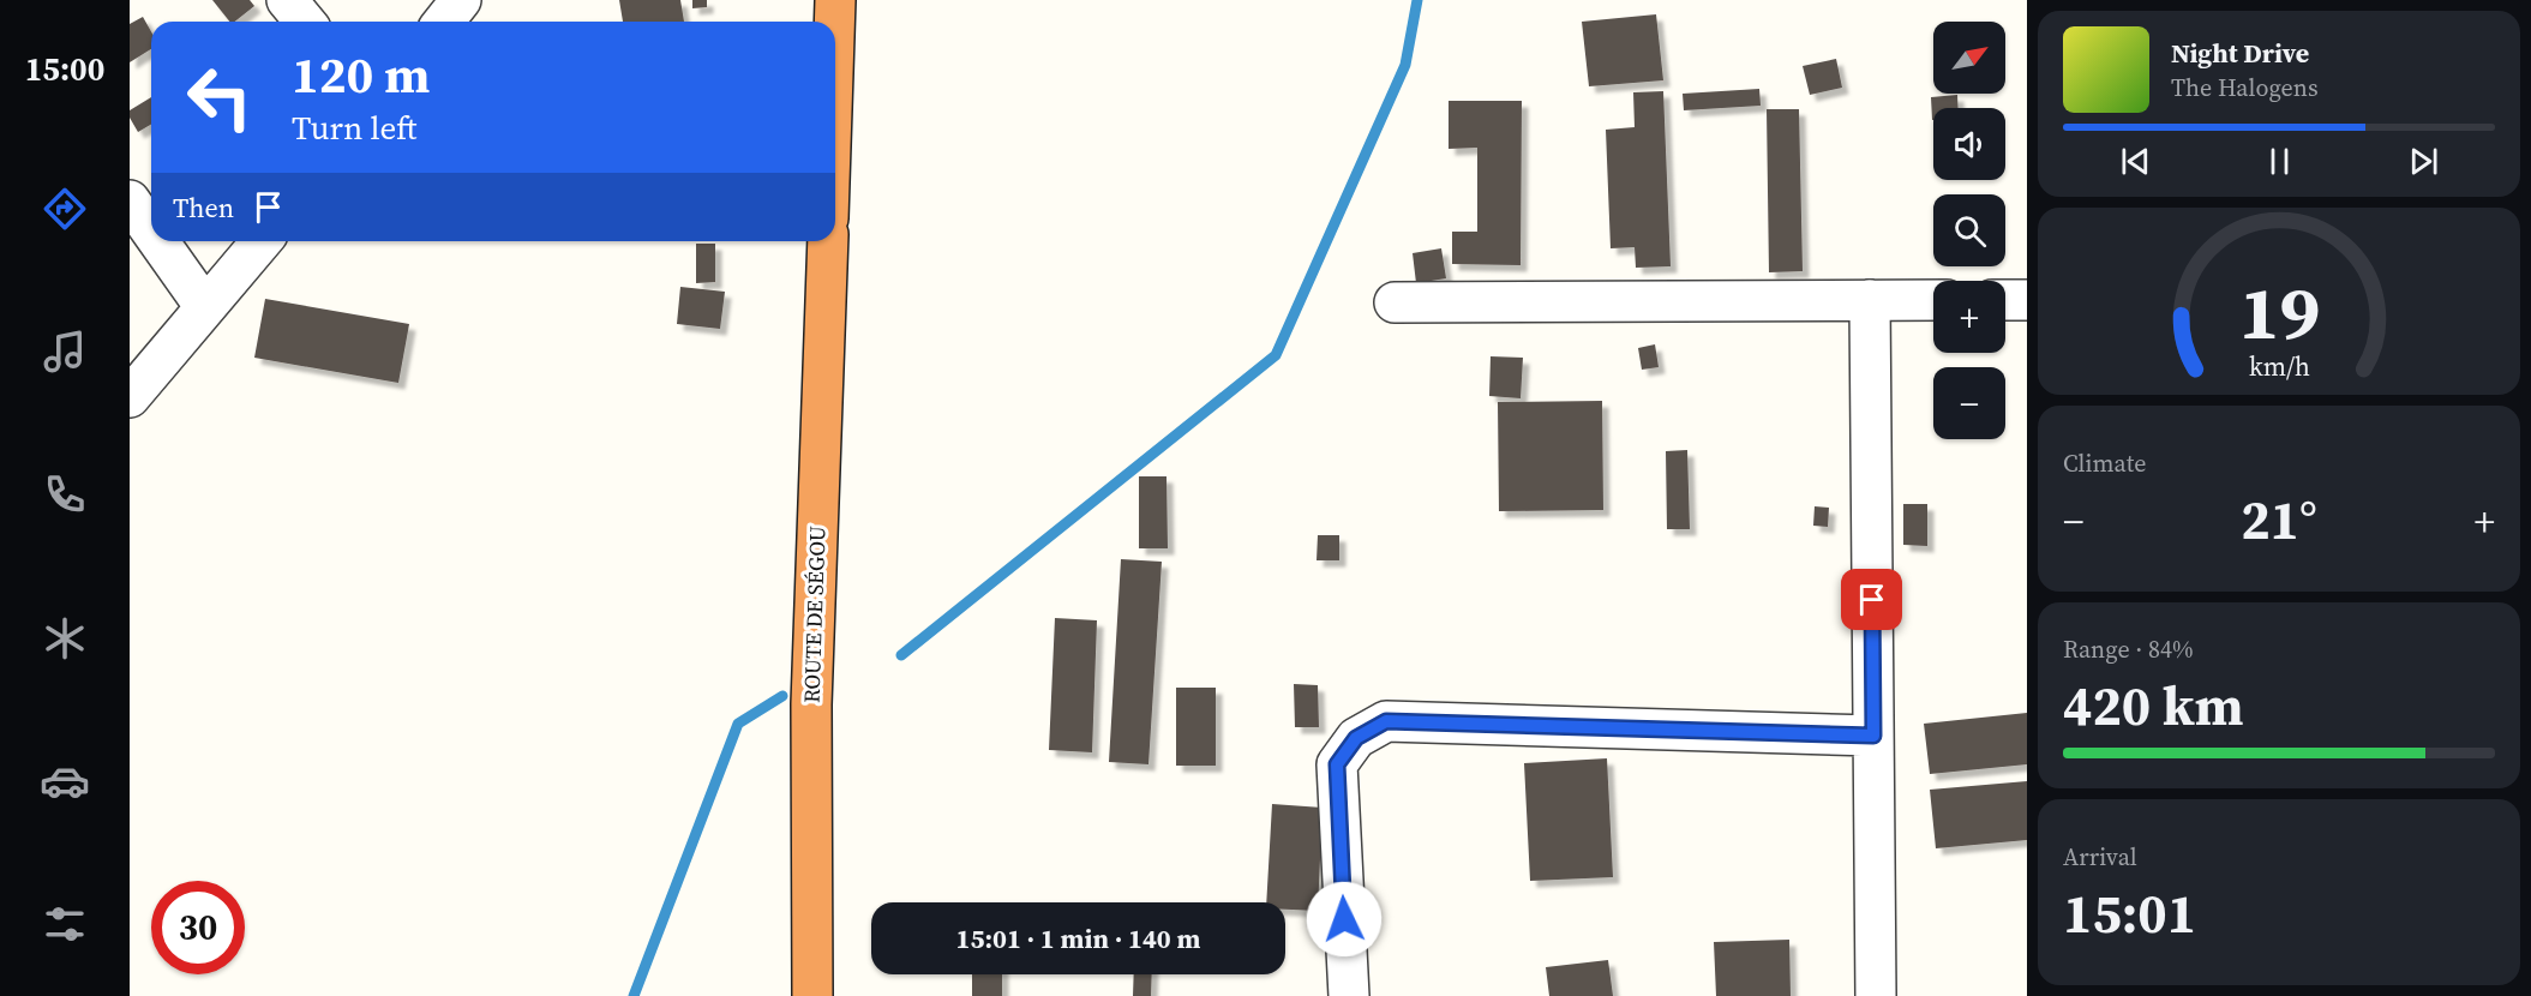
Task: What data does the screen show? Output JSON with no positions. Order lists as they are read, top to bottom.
{
  "streets": {
    "highway": ["ROUTE DE SÉGOU"]
  },
  "north": "top right",
  "page": {
    "tabs": "15:00",
    "map_buttons": ["+", "−"],
    "turn": ["120 m", "Turn left"],
    "song": ["Night Drive", "The Halogens"],
    "then": "Then",
    "tile": [
      "Climate",
      ["Range · 84%", "420 km"],
      ["Arrival", "15:01"]
    ],
    "heat": ["−", "21°", "+"],
    "limit": "30",
    "trip": "15:01 · 1 min · 140 m",
    "gauge": ["19", "km/h"]
  }
}
